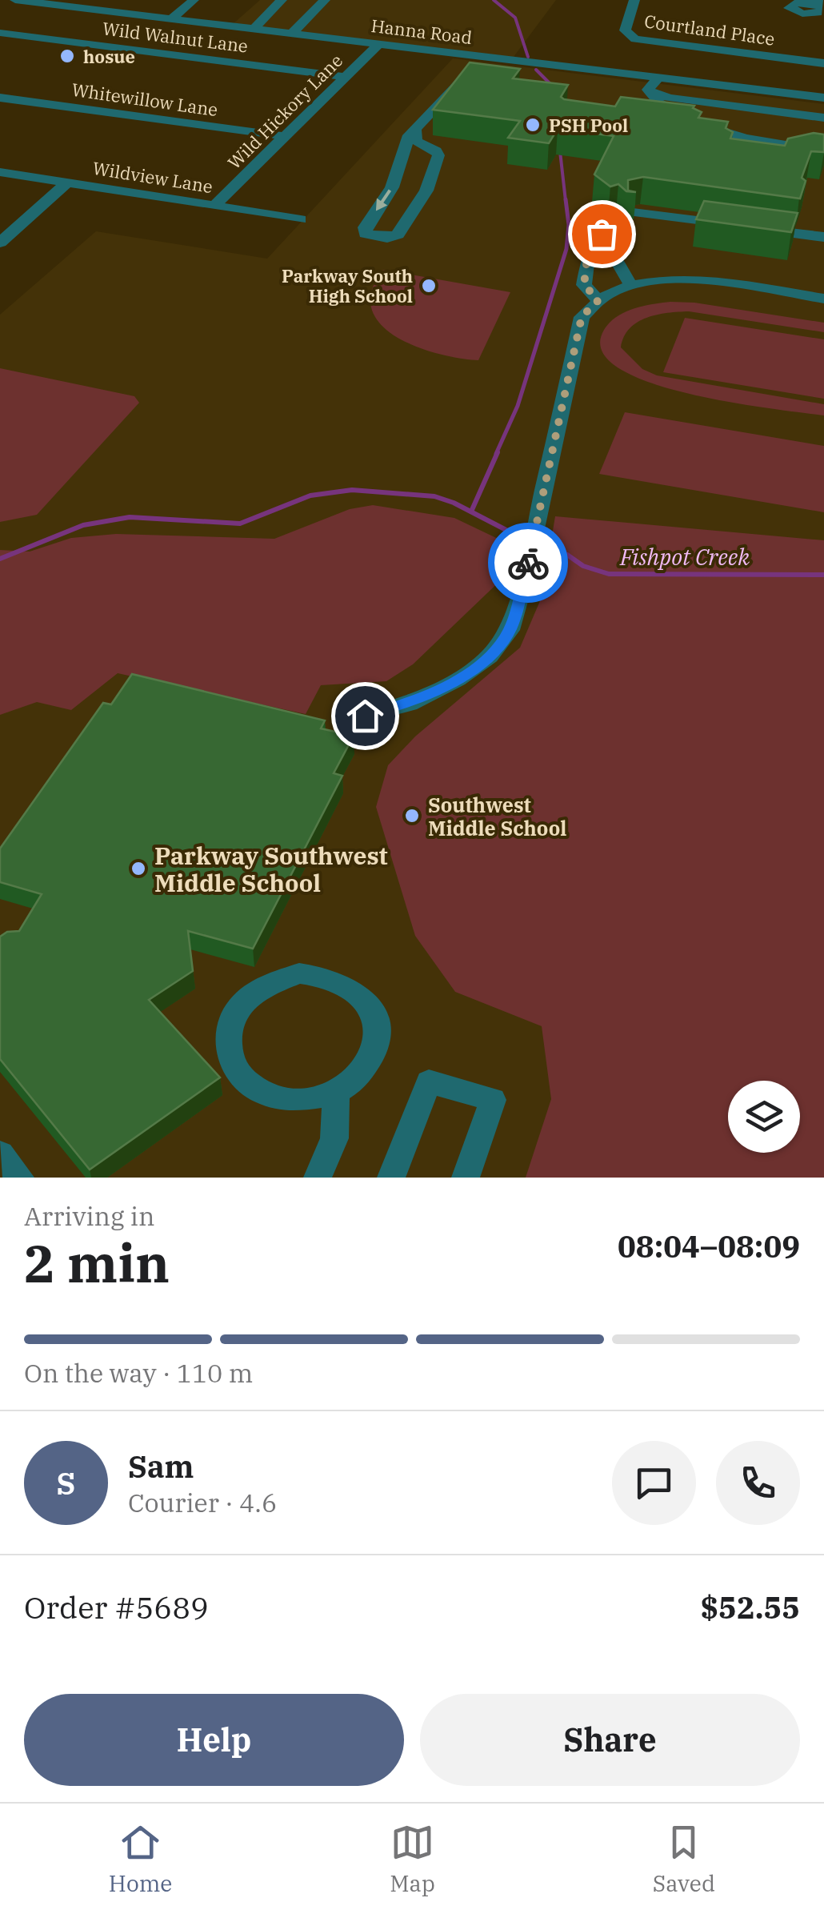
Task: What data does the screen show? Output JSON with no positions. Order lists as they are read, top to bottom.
{
  "streets": {
    "street": [
      "Courtland Place",
      "Hanna Road",
      "Wild Walnut Lane",
      "Whitewillow Lane",
      "Wild Hickory Lane",
      "Wildview Lane"
    ]
  },
  "crossings": [
    ["Hanna Road", "Wild Hickory Lane"],
    ["Wild Walnut Lane", "Wild Hickory Lane"],
    ["Whitewillow Lane", "Wild Hickory Lane"],
    ["Wild Hickory Lane", "Wildview Lane"]
  ],
  "water": ["Fishpot Creek"],
  "places": [
    "hosue",
    "PSH Pool",
    "Parkway South High School",
    "Southwest Middle School",
    "Parkway Southwest Middle School"
  ],
  "page": {
    "heading": ["2 min", "Arriving in", "08:04–08:09"],
    "panel": [
      "Sam",
      "Courier · 4.6",
      "Order #5689",
      "$52.55"
    ],
    "bar": "On the way · 110 m",
    "round": "S",
    "buttons": ["Help", "Share"],
    "tabs": ["Home", "Map", "Saved"]
  }
}
